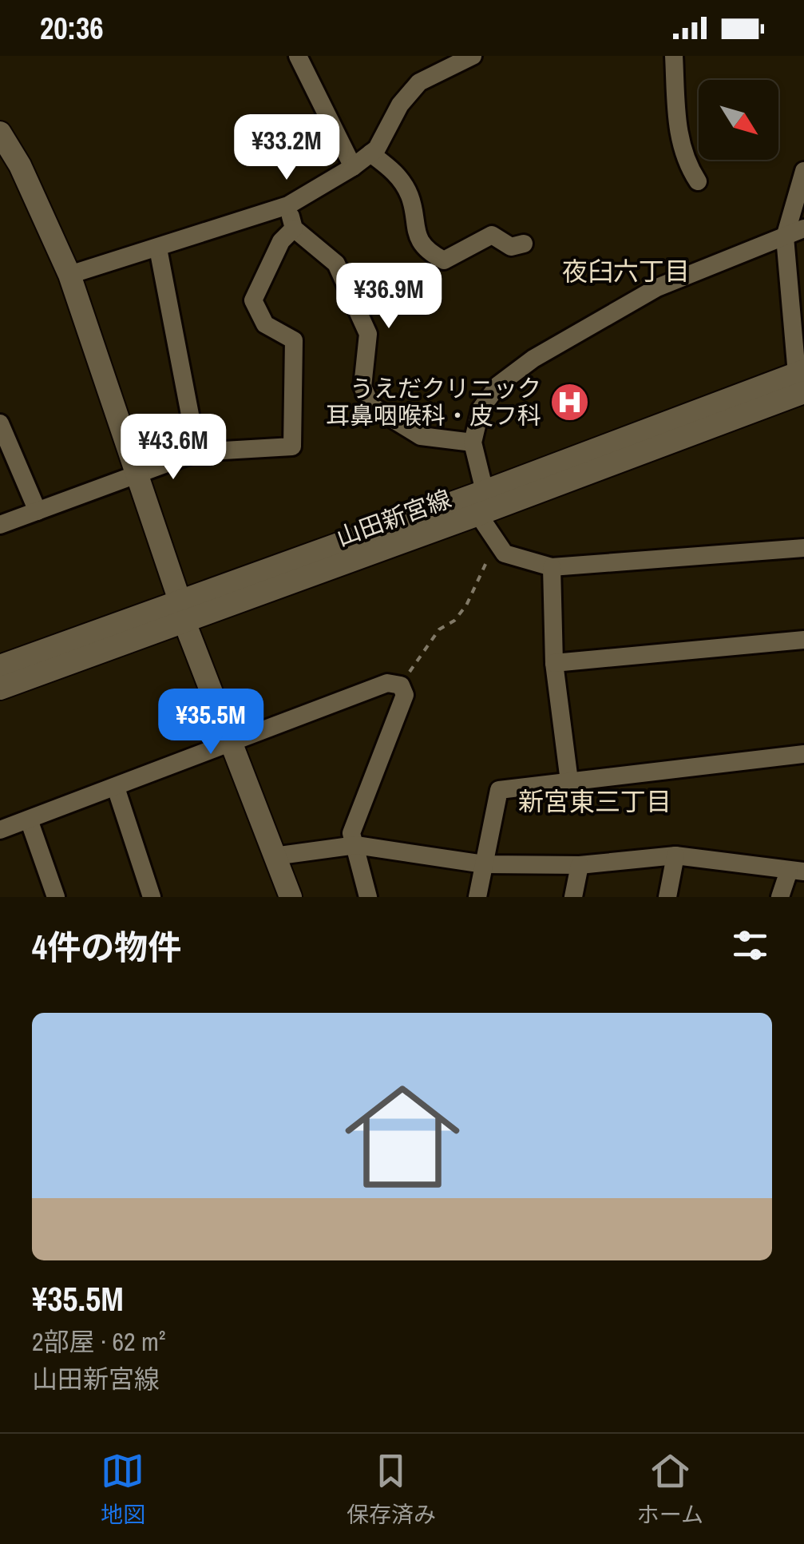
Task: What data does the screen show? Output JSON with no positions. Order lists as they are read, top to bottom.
{
  "streets": {
    "main road": ["山田新宮線"]
  },
  "districts": ["夜臼六丁目", "新宮東三丁目"],
  "places": {
    "hospital": ["うえだクリニック 耳鼻咽喉科・皮フ科"]
  },
  "north": "bottom right",
  "page": {
    "status": "20:36",
    "price": [
      "¥33.2M",
      "¥36.9M",
      "¥43.6M",
      "¥35.5M"
    ],
    "heading": "4件の物件",
    "list": [
      {
        "name": "¥35.5M",
        "note": "2部屋 · 62 m² · 山田新宮線"
      }
    ],
    "tabs": ["地図", "保存済み", "ホーム"]
  }
}
